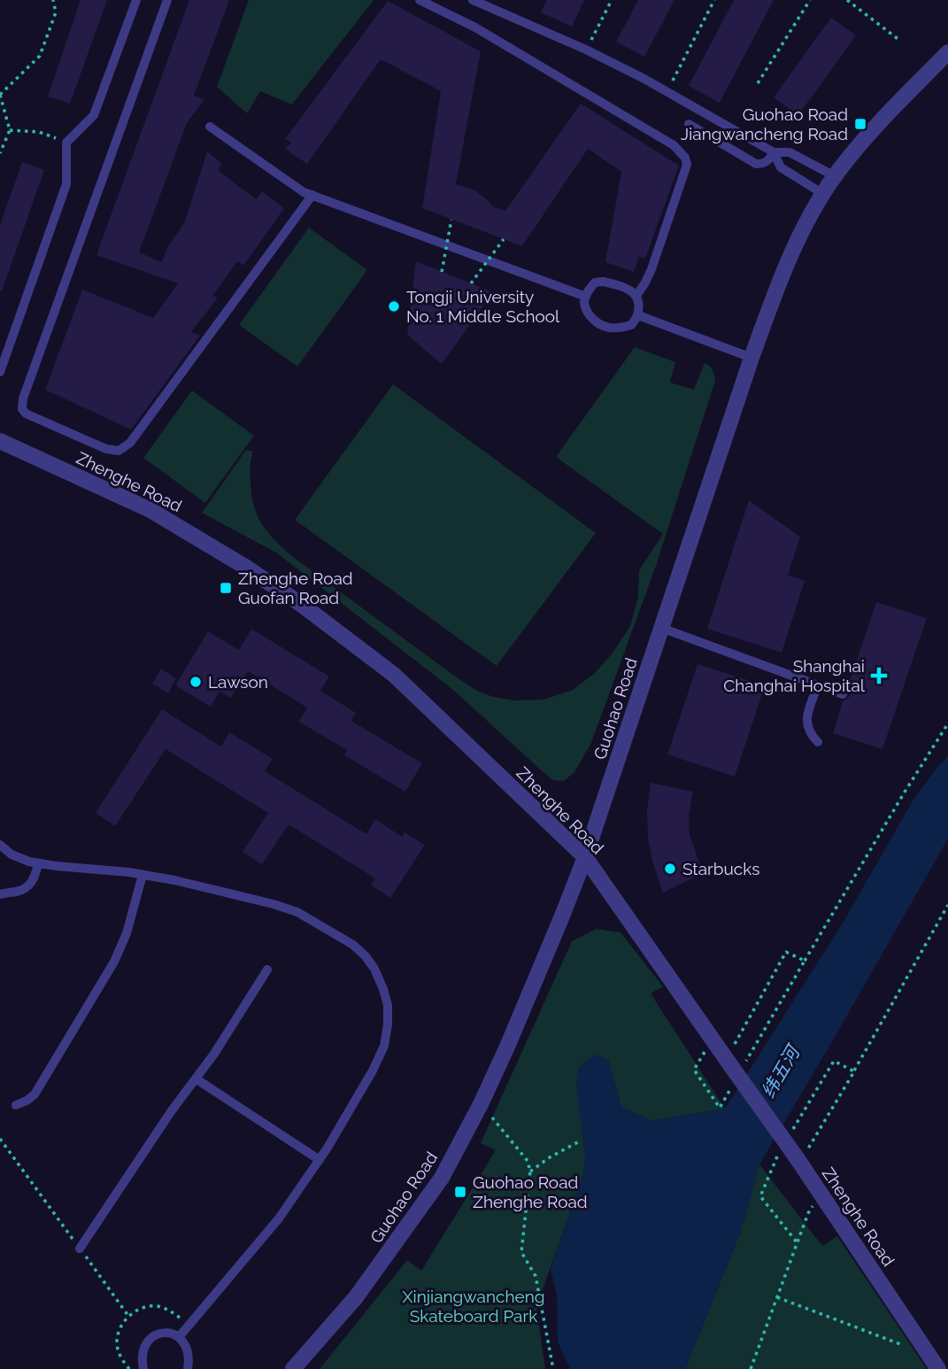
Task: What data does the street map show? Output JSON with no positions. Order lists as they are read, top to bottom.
{
  "streets": {
    "street": ["Zhenghe Road", "Guohao Road"]
  },
  "crossings": [
    ["Zhenghe Road", "Guohao Road"]
  ],
  "water": ["纬五河"],
  "parks": ["Xinjiangwancheng Skateboard Park"],
  "places": {
    "transit": ["Guohao Road Jiangwancheng Road", "Zhenghe Road Guofan Road", "Guohao Road Zhenghe Road"],
    "other": ["Tongji University No. 1 Middle School", "Lawson", "Starbucks"],
    "health": ["Shanghai Changhai Hospital"]
  }
}
